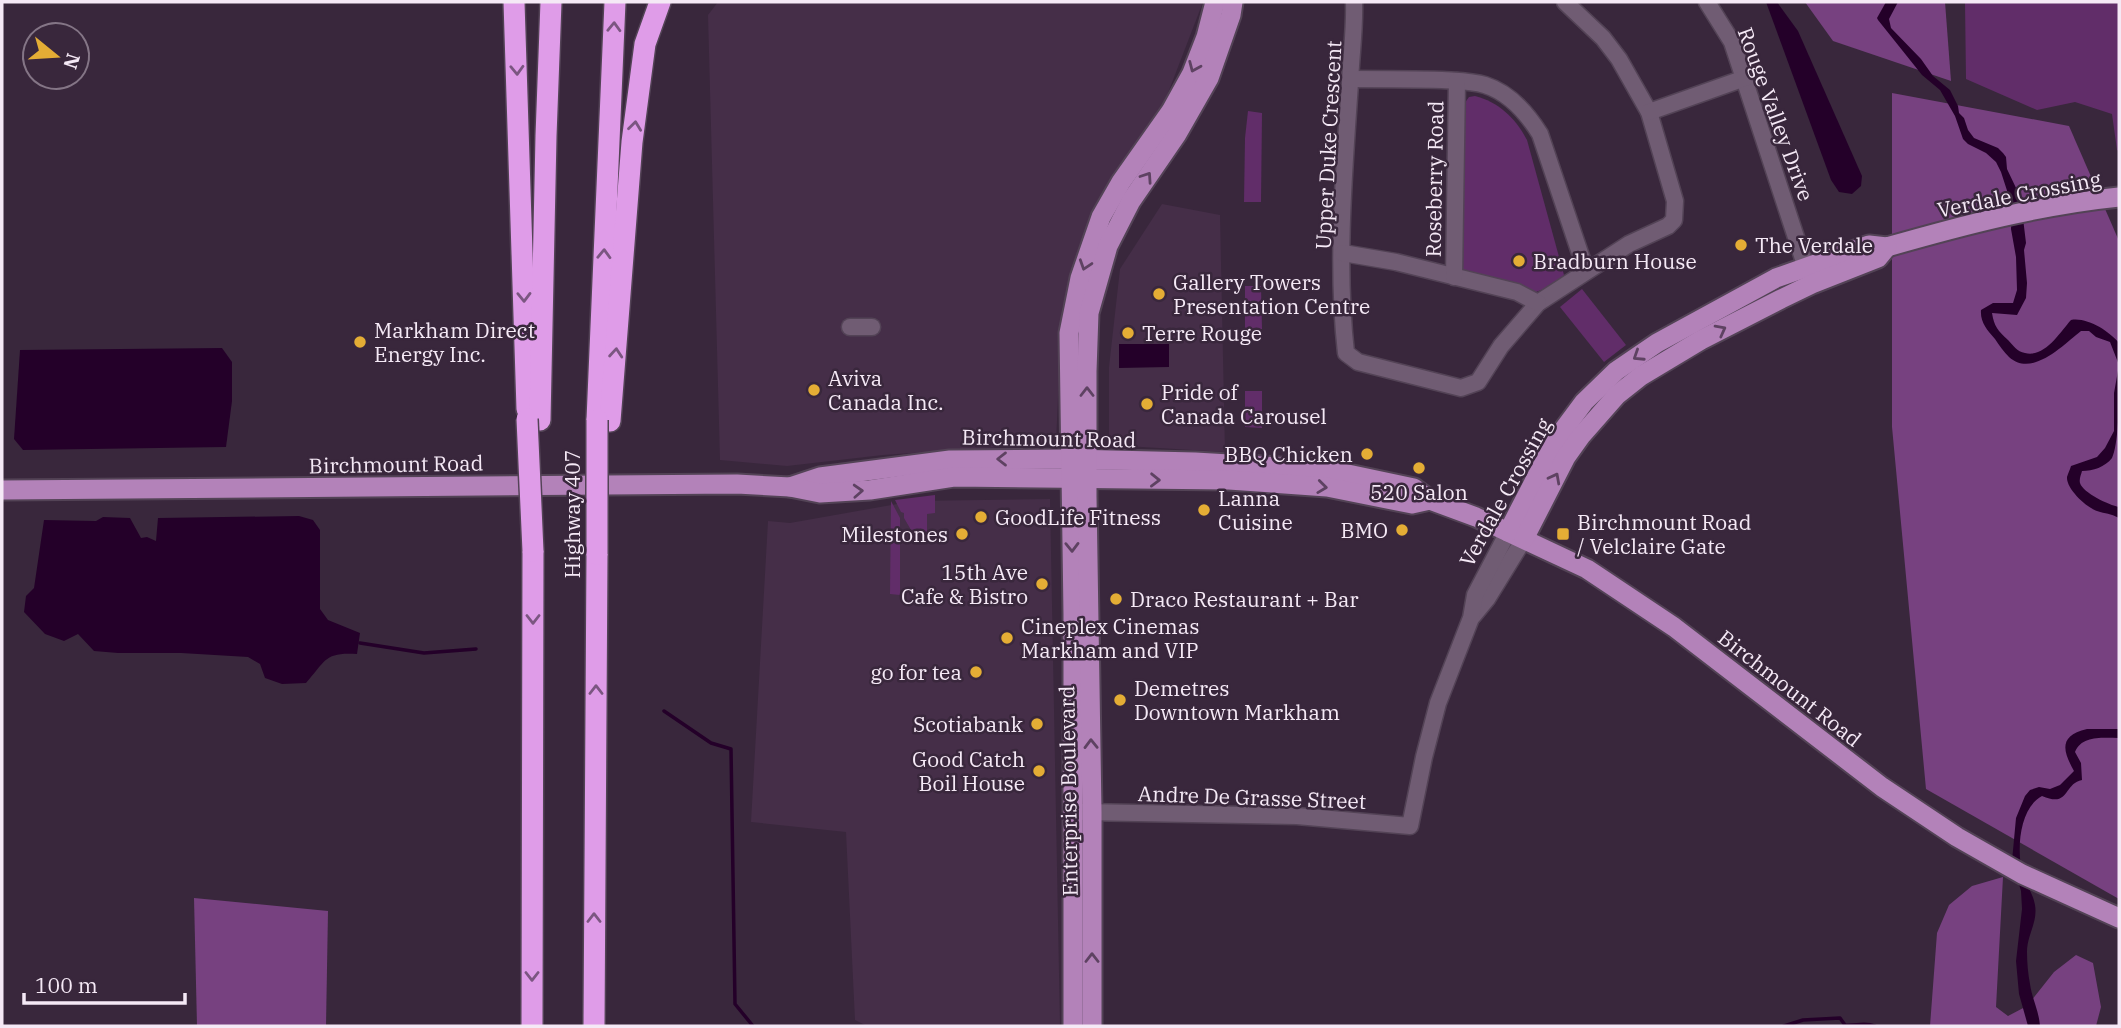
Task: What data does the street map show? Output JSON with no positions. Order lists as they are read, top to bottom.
{
  "streets": {
    "highway": ["Highway 407"],
    "main road": ["Verdale Crossing", "Birchmount Road", "Enterprise Boulevard"],
    "street": [
      "Rouge Valley Drive",
      "Upper Duke Crescent",
      "Roseberry Road",
      "Andre De Grasse Street"
    ]
  },
  "crossings": [
    ["Rouge Valley Drive", "Verdale Crossing"],
    ["Verdale Crossing", "Birchmount Road"],
    ["Verdale Crossing", "Andre De Grasse Street"],
    ["Birchmount Road", "Enterprise Boulevard"],
    ["Enterprise Boulevard", "Andre De Grasse Street"]
  ],
  "places": {
    "other": [
      "The Verdale",
      "Bradburn House",
      "Gallery Towers Presentation Centre",
      "Terre Rouge",
      "Markham Direct Energy Inc.",
      "Aviva Canada Inc.",
      "Pride of Canada Carousel",
      "BBQ Chicken",
      "520 Salon",
      "Lanna Cuisine",
      "GoodLife Fitness",
      "BMO",
      "Milestones",
      "15th Ave Cafe & Bistro",
      "Draco Restaurant + Bar",
      "Cineplex Cinemas Markham and VIP",
      "go for tea",
      "Demetres Downtown Markham",
      "Scotiabank",
      "Good Catch Boil House"
    ],
    "transit": ["Birchmount Road / Velclaire Gate"]
  },
  "scale_bar": "100 m",
  "north": "right"
}
